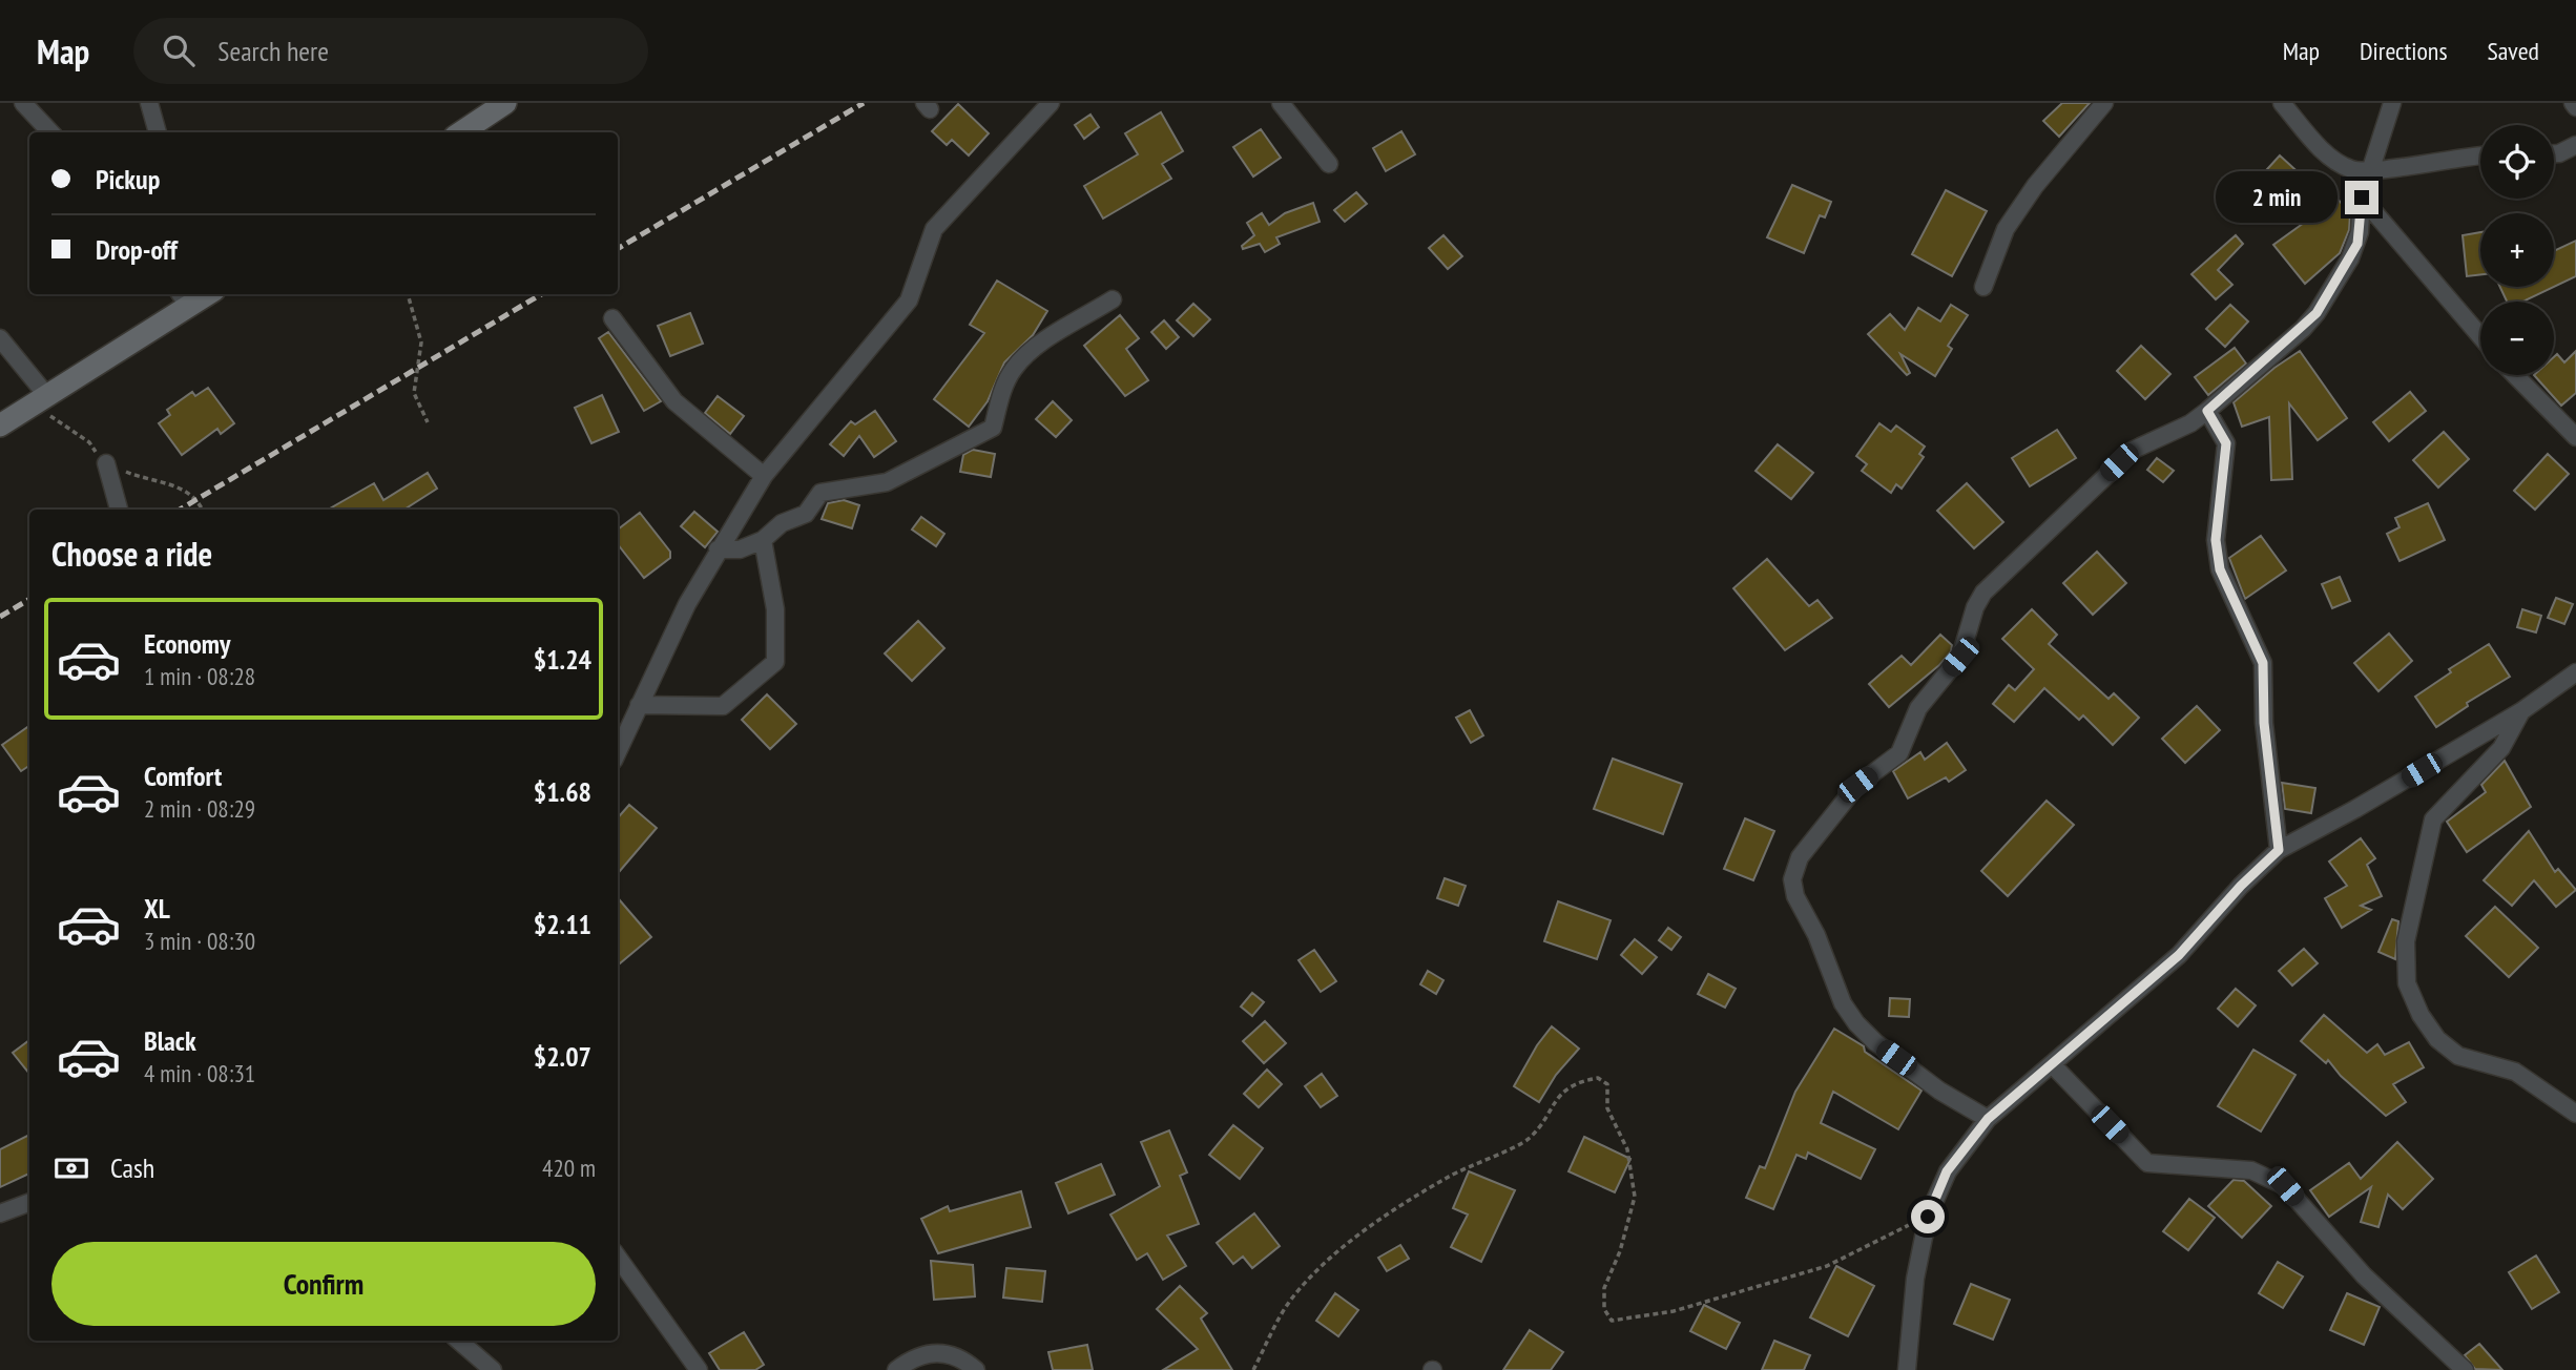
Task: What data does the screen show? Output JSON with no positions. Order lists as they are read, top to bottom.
{
  "page": {
    "header": "Map",
    "search": "Search here",
    "nav": ["Map", "Directions", "Saved"],
    "map_buttons": ["+", "−"],
    "banner": ["Pickup", "Drop-off"],
    "bubble": "2 min",
    "heading": "Choose a ride",
    "list": [
      {
        "name": "Economy",
        "note": "1 min · 08:28",
        "value": "$1.24"
      },
      {
        "name": "Comfort",
        "note": "2 min · 08:29",
        "value": "$1.68"
      },
      {
        "name": "XL",
        "note": "3 min · 08:30",
        "value": "$2.11"
      },
      {
        "name": "Black",
        "note": "4 min · 08:31",
        "value": "$2.07"
      }
    ],
    "pay": ["Cash", "420 m"],
    "buttons": "Confirm"
  }
}
